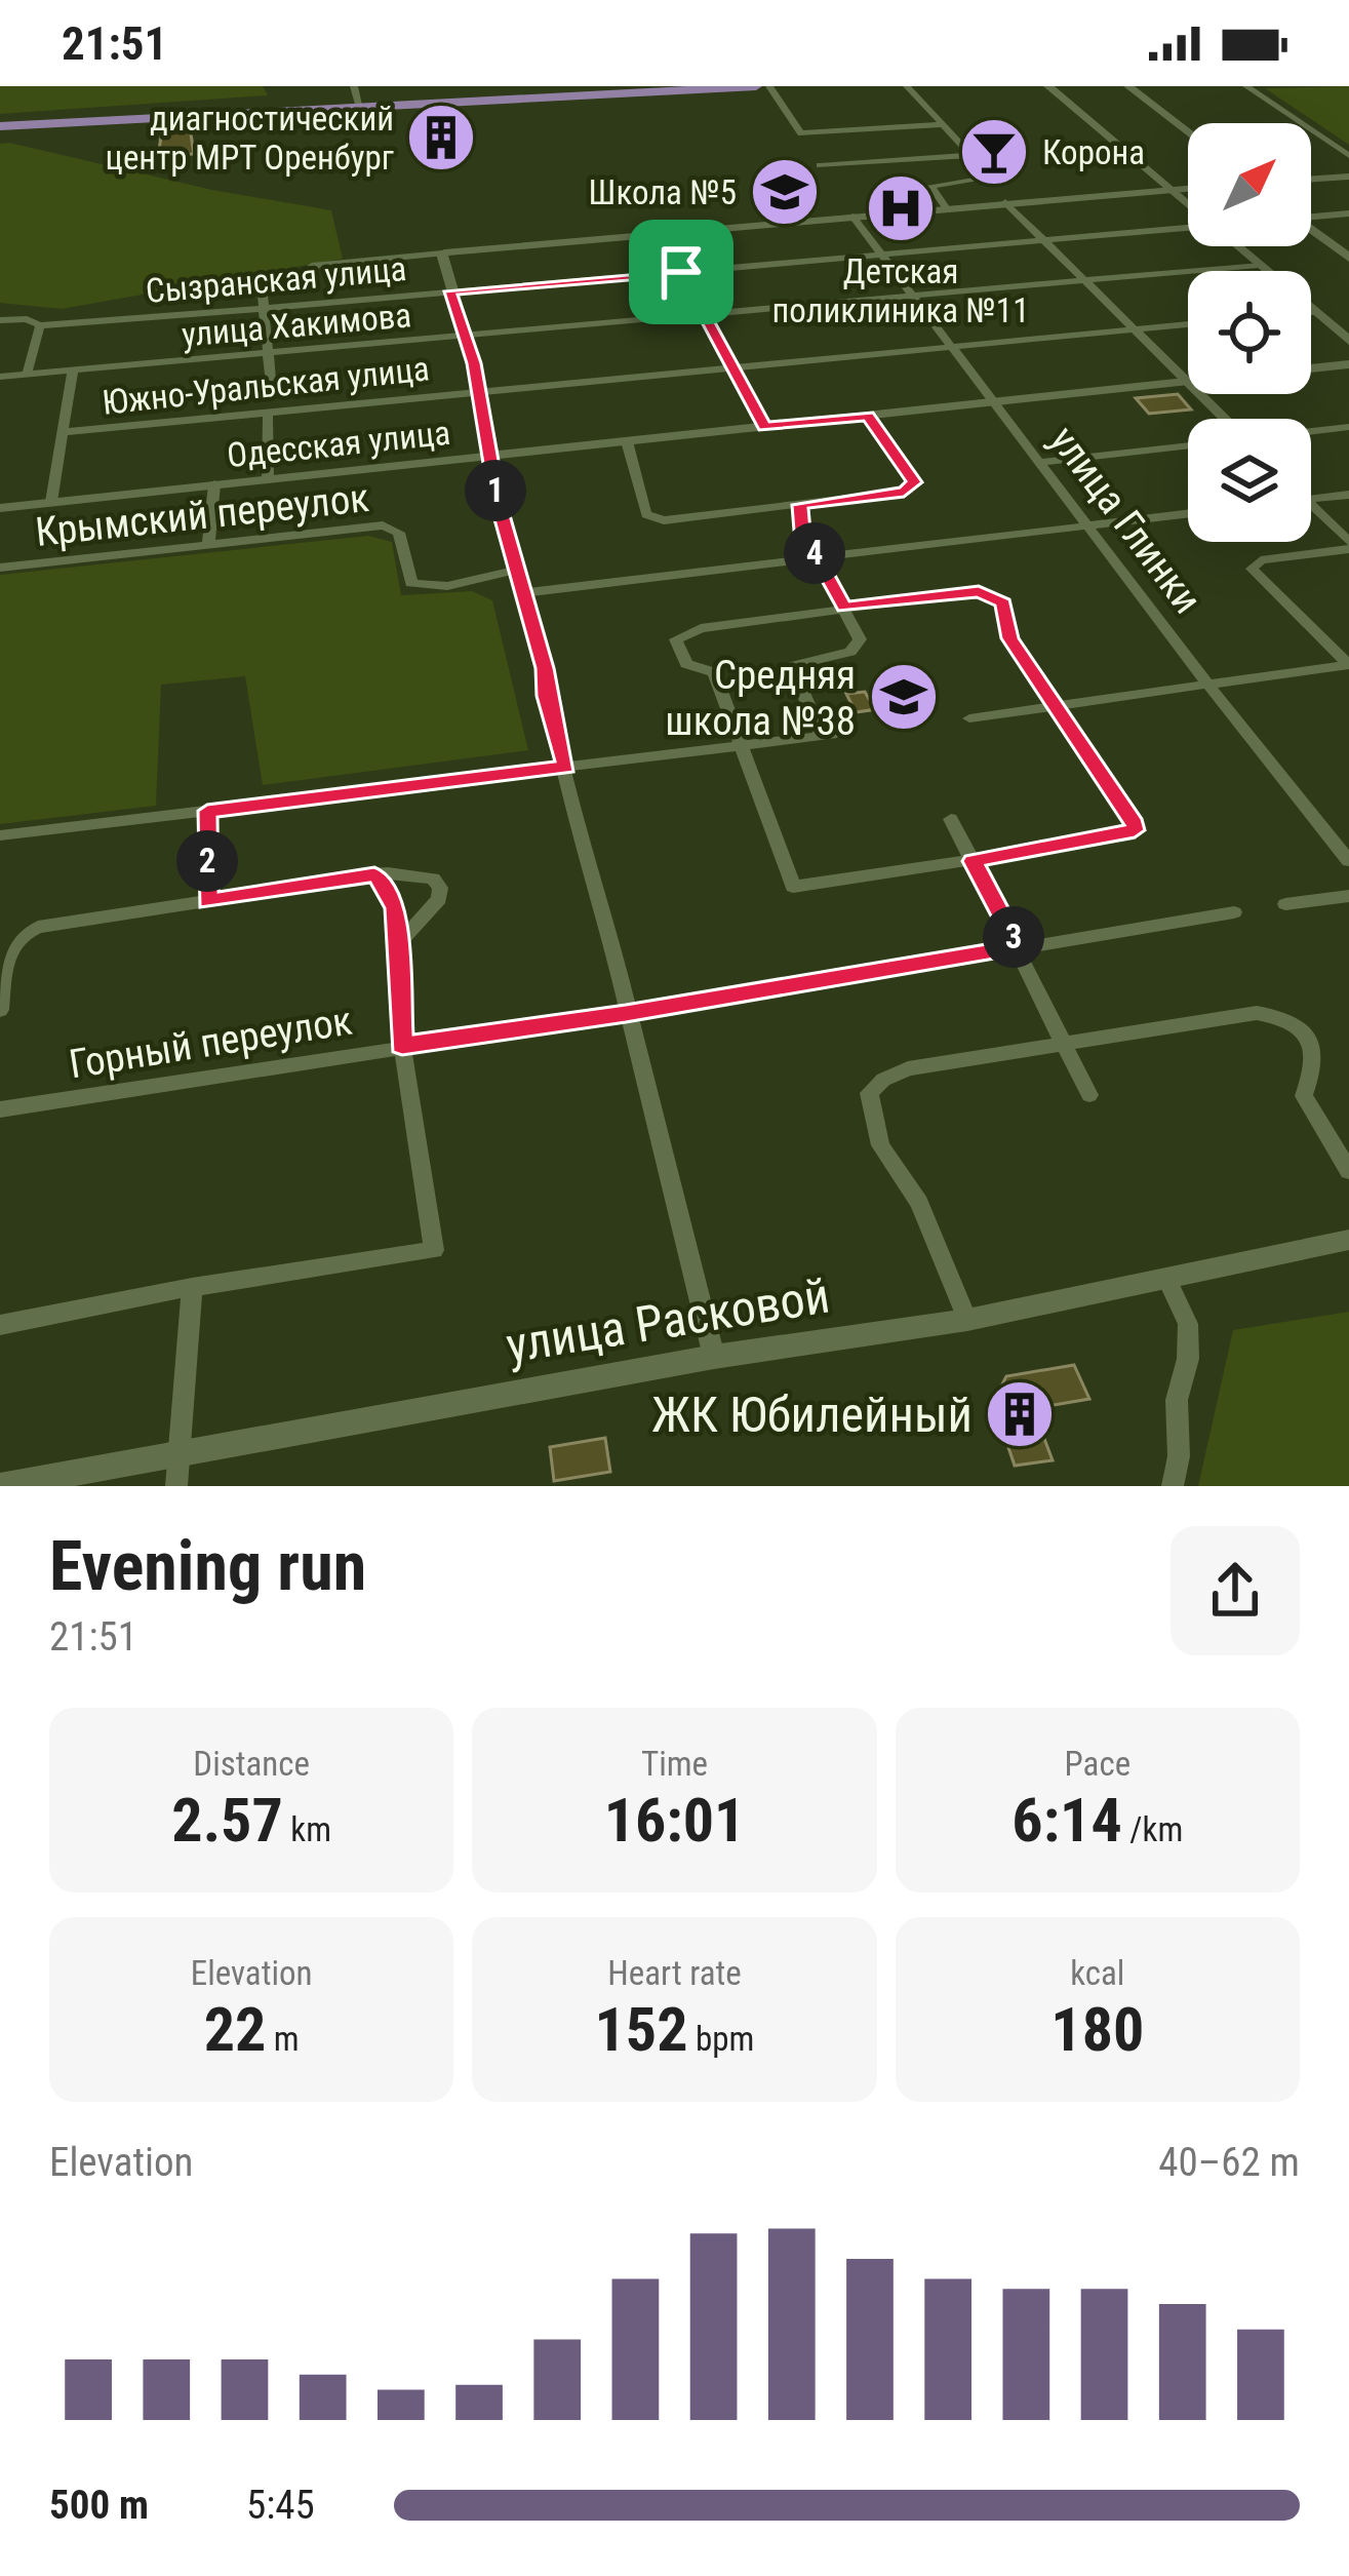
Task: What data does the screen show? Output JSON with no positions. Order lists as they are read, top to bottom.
{
  "streets": {
    "street": [
      "Сызранская улица",
      "улица Хакимова",
      "Южно-Уральская улица",
      "Одесская улица",
      "Крымский переулок",
      "улица Глинки",
      "Горный переулок",
      "улица Расковой"
    ]
  },
  "crossings": [
    ["Сызранская улица", "улица Глинки"],
    ["улица Хакимова", "улица Глинки"],
    ["Южно-Уральская улица", "улица Глинки"],
    ["Одесская улица", "улица Глинки"]
  ],
  "places": {
    "building": ["диагностический центр МРТ Оренбург", "ЖК Юбилейный"],
    "bar": ["Корона"],
    "school or university": ["Школа №5", "Средняя школа №38"],
    "hospital": ["Детская поликлиника №11"]
  },
  "north": "top right",
  "page": {
    "status": "21:51",
    "pins": [
      "1",
      "4",
      "2",
      "3"
    ],
    "heading": ["Evening run", "21:51"],
    "stats": [
      ["Distance", "2.57 km"],
      ["Time", "16:01"],
      ["Pace", "6:14 /km"],
      ["Elevation", "22 m"],
      ["Heart rate", "152 bpm"],
      ["kcal", "180"]
    ],
    "chart": ["Elevation", "40–62 m"],
    "list": [
      {
        "name": "500 m",
        "note": "5:45"
      }
    ]
  }
}
